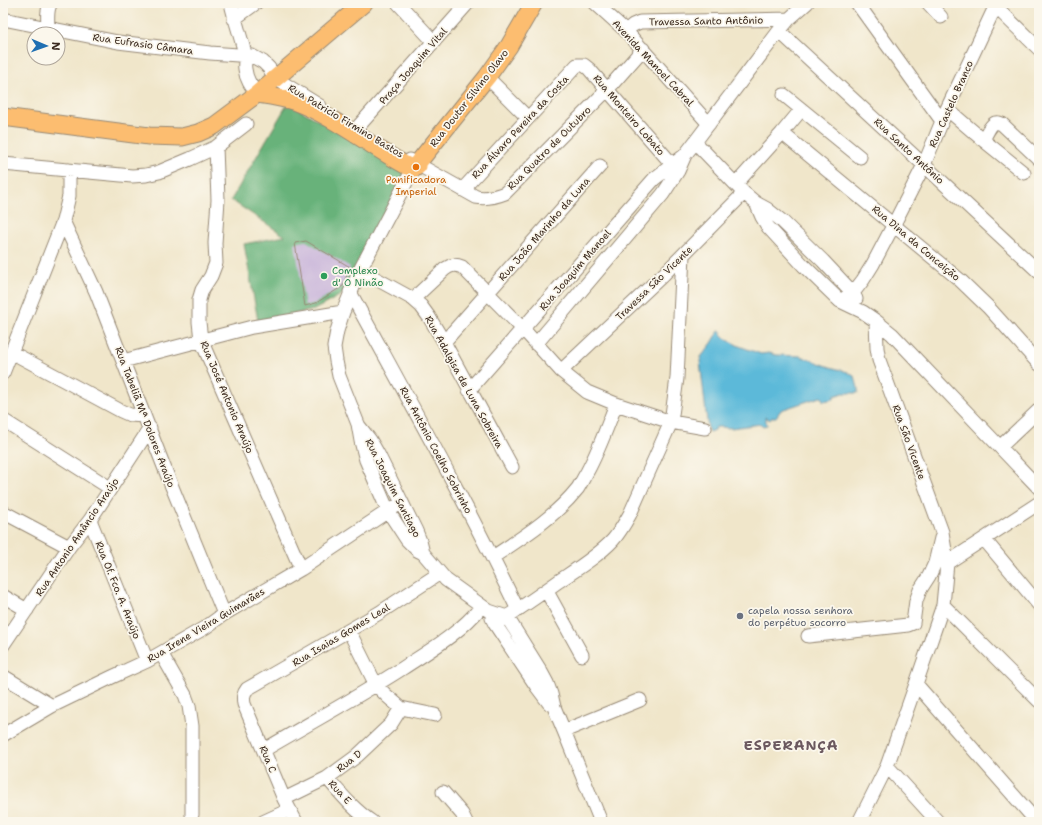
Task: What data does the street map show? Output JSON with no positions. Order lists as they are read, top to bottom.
{
  "streets": {
    "main road": ["Rua Doutor Silvino Olavo", "Rua Patricio Firmino Bastos"],
    "street": [
      "Travessa Santo Antônio",
      "Rua Eufrasio Câmara",
      "Avenida Manoel Cabral",
      "Praça Joaquim Vital",
      "Rua Castelo Branco",
      "Rua Monteiro Lobato",
      "Rua Álvaro Pereira da Costa",
      "Rua Quatro de Outubro",
      "Rua Santo Antônio",
      "Rua João Marinho da Luna",
      "Rua Dina da Conceição",
      "Rua Joaquim Manoel",
      "Travessa São Vicente",
      "Rua Adalgisa de Luna Sobreira",
      "Rua José Antonio Araújo",
      "Rua Tabeliã Mª Dolores Araújo",
      "Rua São Vicente",
      "Rua Antônio Coelho Sobrinho",
      "Rua Joaquim Santiago",
      "Rua Antonio Amâncio Araújo",
      "Rua Of. Fco. A. Araújo",
      "Rua Irene Vieira Guimarães",
      "Rua Isaias Gomes Leal",
      "Rua C",
      "Rua D",
      "Rua E"
    ]
  },
  "crossings": [
    ["Travessa Santo Antônio", "Avenida Manoel Cabral"],
    ["Travessa Santo Antônio", "Rua Joaquim Manoel"],
    ["Rua Eufrasio Câmara", "Rua Patricio Firmino Bastos"],
    ["Avenida Manoel Cabral", "Rua Quatro de Outubro"],
    ["Avenida Manoel Cabral", "Rua Joaquim Manoel"],
    ["Praça Joaquim Vital", "Rua Patricio Firmino Bastos"],
    ["Rua Doutor Silvino Olavo", "Rua Patricio Firmino Bastos"],
    ["Rua Doutor Silvino Olavo", "Rua Quatro de Outubro"],
    ["Rua Doutor Silvino Olavo", "Rua Joaquim Santiago"],
    ["Rua Castelo Branco", "Rua Santo Antônio"],
    ["Rua Castelo Branco", "Rua Dina da Conceição"],
    ["Rua Monteiro Lobato", "Rua Álvaro Pereira da Costa"],
    ["Rua Monteiro Lobato", "Rua Quatro de Outubro"],
    ["Rua Monteiro Lobato", "Rua Joaquim Manoel"],
    ["Rua Patricio Firmino Bastos", "Rua Quatro de Outubro"],
    ["Rua Patricio Firmino Bastos", "Rua Joaquim Santiago"],
    ["Rua Álvaro Pereira da Costa", "Rua Quatro de Outubro"],
    ["Rua Quatro de Outubro", "Rua Joaquim Santiago"],
    ["Rua Santo Antônio", "Rua Joaquim Manoel"],
    ["Rua João Marinho da Luna", "Rua Adalgisa de Luna Sobreira"],
    ["Rua Dina da Conceição", "Travessa São Vicente"],
    ["Rua Joaquim Manoel", "Rua Adalgisa de Luna Sobreira"],
    ["Rua José Antonio Araújo", "Rua Irene Vieira Guimarães"],
    ["Rua Tabeliã Mª Dolores Araújo", "Rua Antonio Amâncio Araújo"],
    ["Rua Tabeliã Mª Dolores Araújo", "Rua Irene Vieira Guimarães"],
    ["Rua Antônio Coelho Sobrinho", "Rua Joaquim Santiago"],
    ["Rua Joaquim Santiago", "Rua Irene Vieira Guimarães"],
    ["Rua Joaquim Santiago", "Rua Isaias Gomes Leal"],
    ["Rua Antonio Amâncio Araújo", "Rua Of. Fco. A. Araújo"],
    ["Rua Of. Fco. A. Araújo", "Rua Irene Vieira Guimarães"],
    ["Rua Isaias Gomes Leal", "Rua C"],
    ["Rua C", "Rua D"],
    ["Rua D", "Rua E"]
  ],
  "districts": ["ESPERANÇA"],
  "places": ["Panificadora Imperial", "Complexo d' O Ninão", "capela nossa senhora do perpétuo socorro"],
  "north": "right"
}
